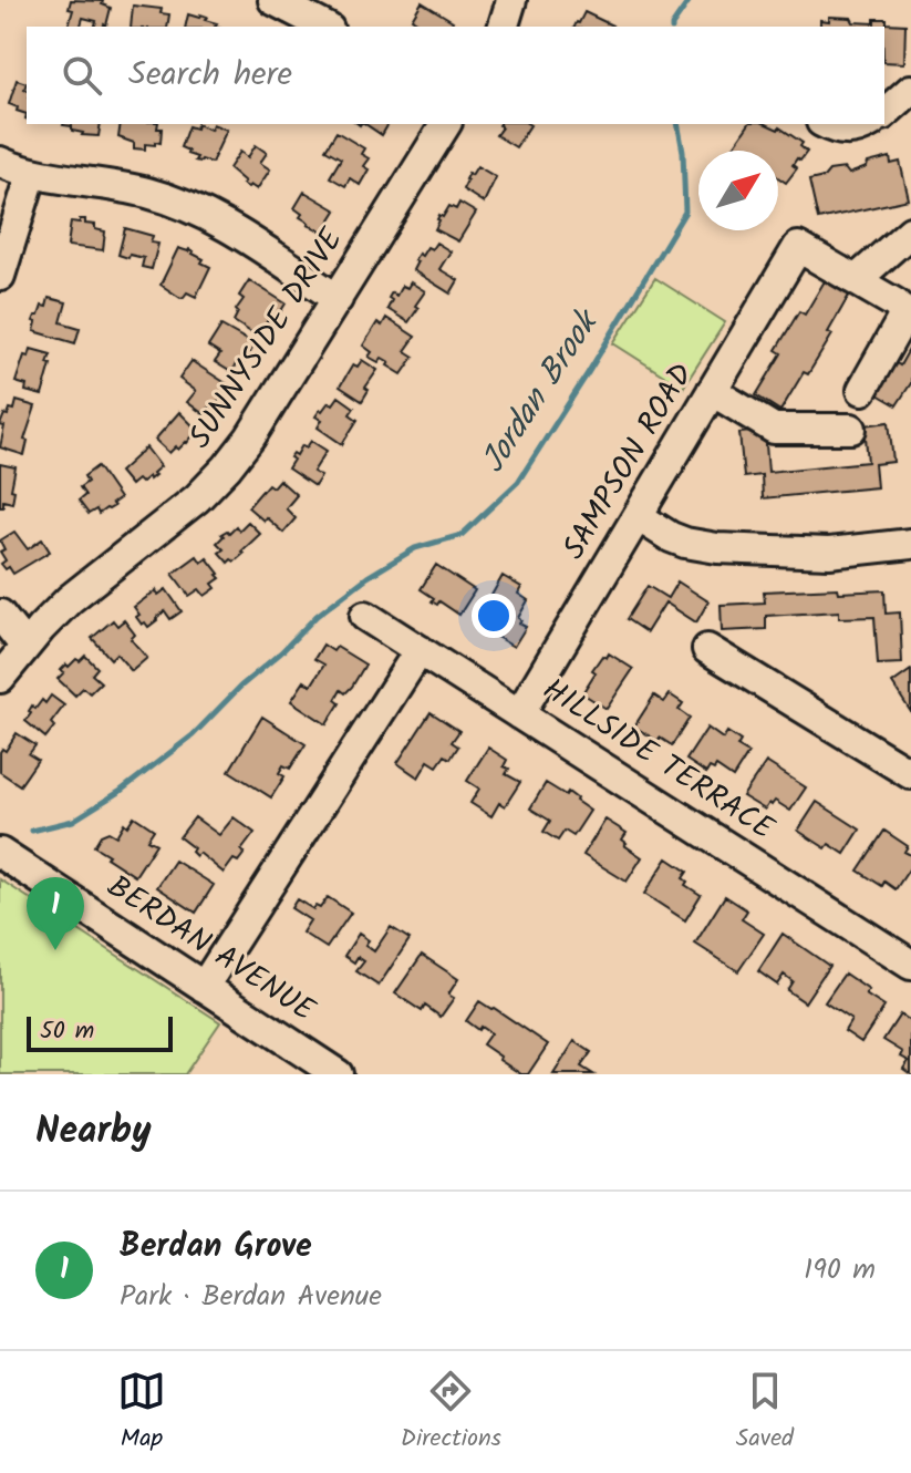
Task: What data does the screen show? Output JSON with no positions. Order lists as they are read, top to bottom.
{
  "streets": {
    "street": [
      "SUNNYSIDE DRIVE",
      "SAMPSON ROAD",
      "HILLSIDE TERRACE",
      "BERDAN AVENUE"
    ]
  },
  "crossings": [
    ["SAMPSON ROAD", "HILLSIDE TERRACE"]
  ],
  "water": ["Jordan Brook"],
  "scale_bar": "50 m",
  "north": "top right",
  "page": {
    "search": "Search here",
    "pins": "1",
    "scale": "50 m",
    "heading": "Nearby",
    "list": [
      {
        "mark": "1",
        "name": "Berdan Grove",
        "note": "Park · Berdan Avenue",
        "value": "190 m"
      }
    ],
    "nav": ["Map", "Directions", "Saved"]
  }
}
